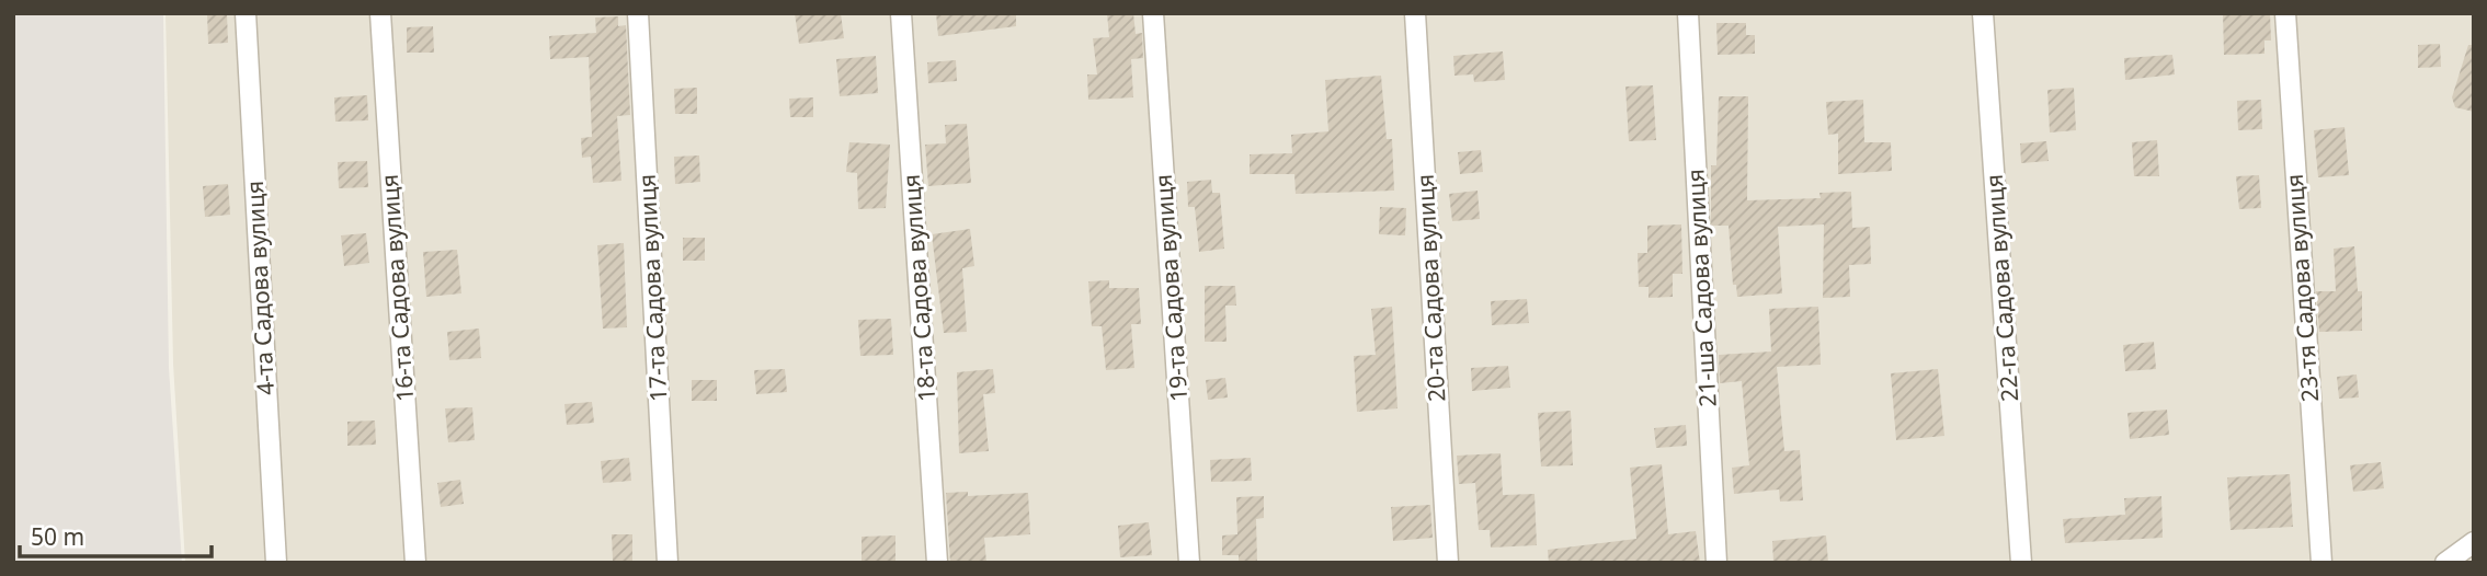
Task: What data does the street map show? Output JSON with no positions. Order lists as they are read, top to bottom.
{
  "streets": {
    "street": [
      "4-та Садова вулиця",
      "16-та Садова вулиця",
      "17-та Садова вулиця",
      "18-та Садова вулиця",
      "19-та Садова вулиця",
      "20-та Садова вулиця",
      "21-ша Садова вулиця",
      "22-га Садова вулиця",
      "23-тя Садова вулиця"
    ]
  },
  "scale_bar": "50 m"
}
